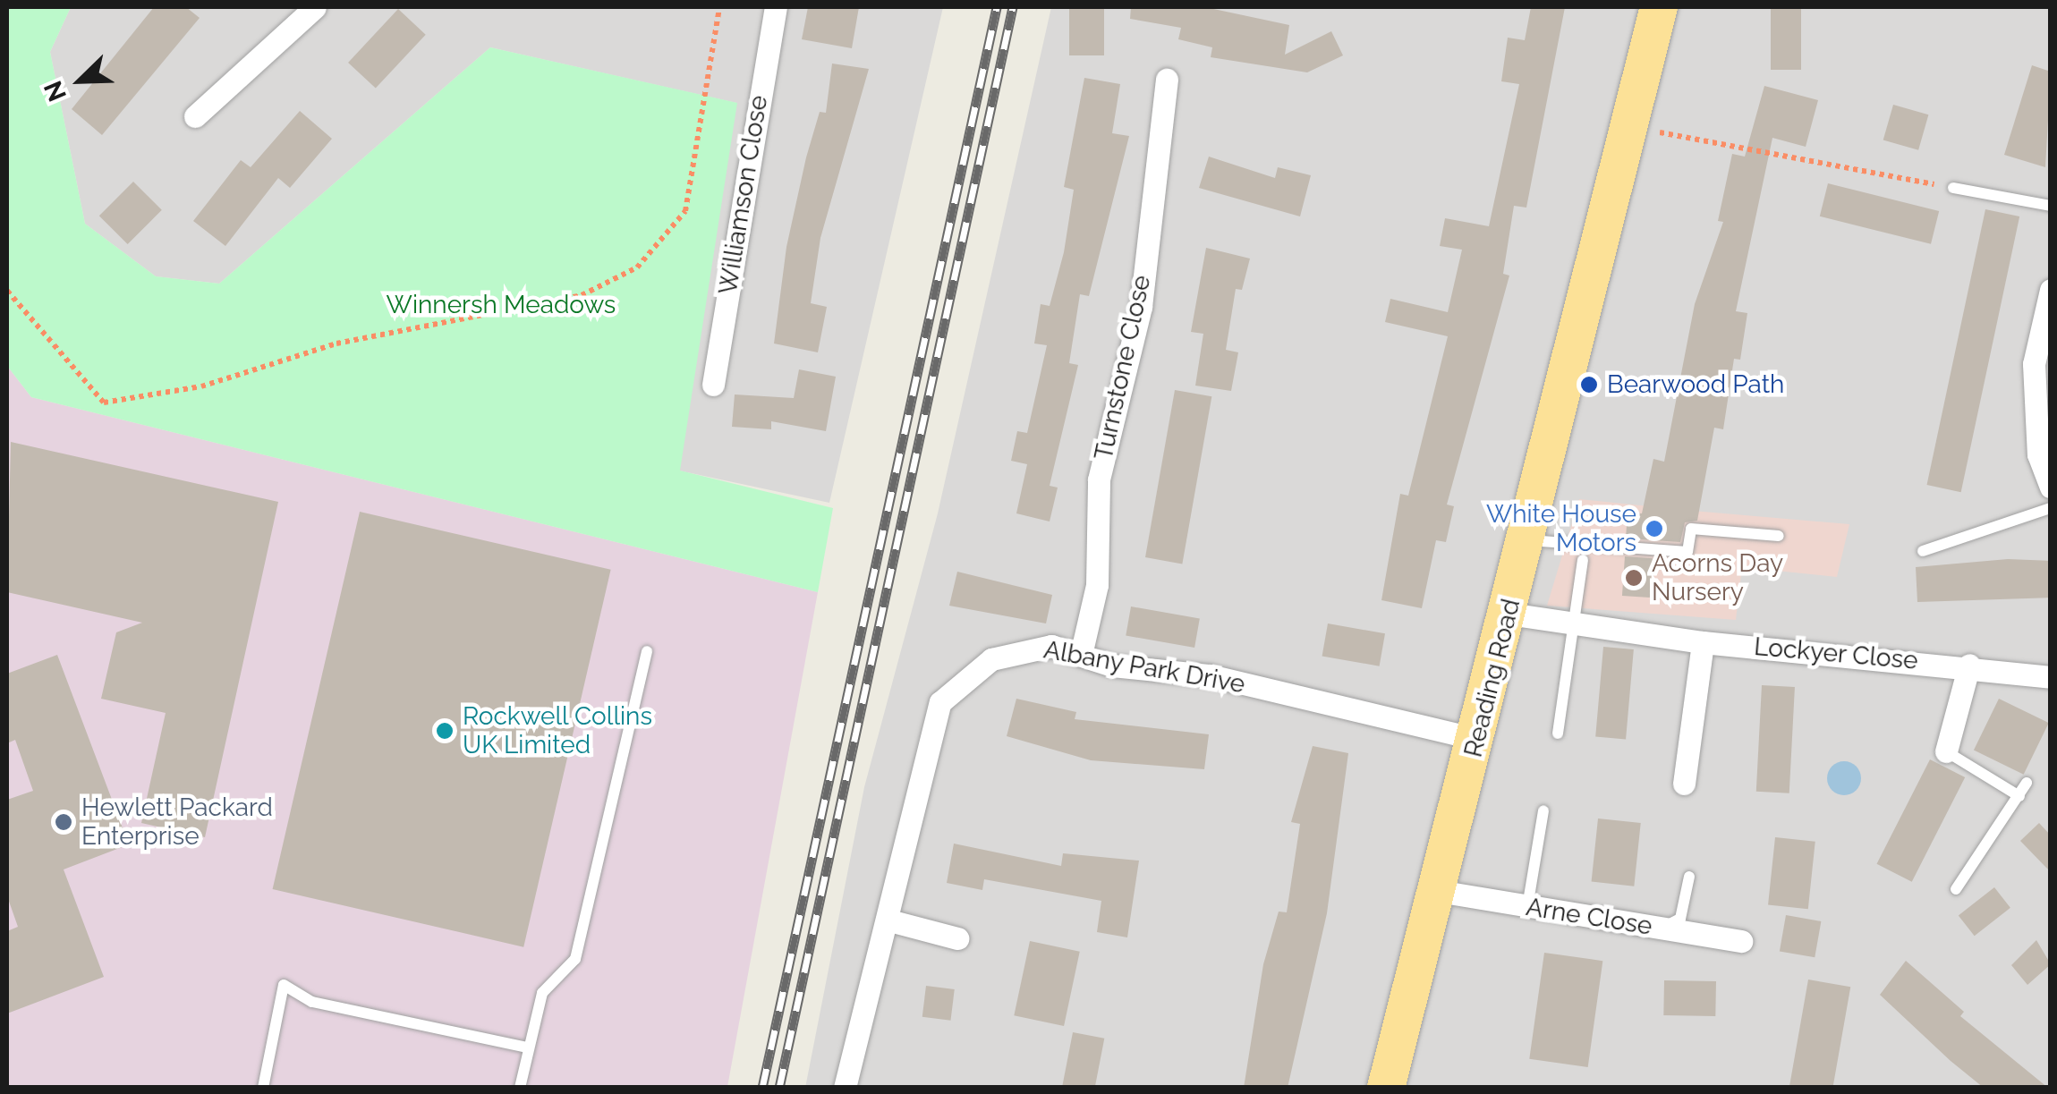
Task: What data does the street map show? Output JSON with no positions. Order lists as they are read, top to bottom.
{
  "streets": {
    "main road": ["Reading Road"],
    "street": [
      "Williamson Close",
      "Turnstone Close",
      "Lockyer Close",
      "Albany Park Drive",
      "Arne Close"
    ]
  },
  "crossings": [
    ["Turnstone Close", "Albany Park Drive"],
    ["Lockyer Close", "Reading Road"],
    ["Albany Park Drive", "Reading Road"],
    ["Reading Road", "Arne Close"]
  ],
  "parks": ["Winnersh Meadows"],
  "places": [
    "Bearwood Path",
    "White House Motors",
    "Acorns Day Nursery",
    "Rockwell Collins UK Limited",
    "Hewlett Packard Enterprise"
  ],
  "north": "bottom left"
}
